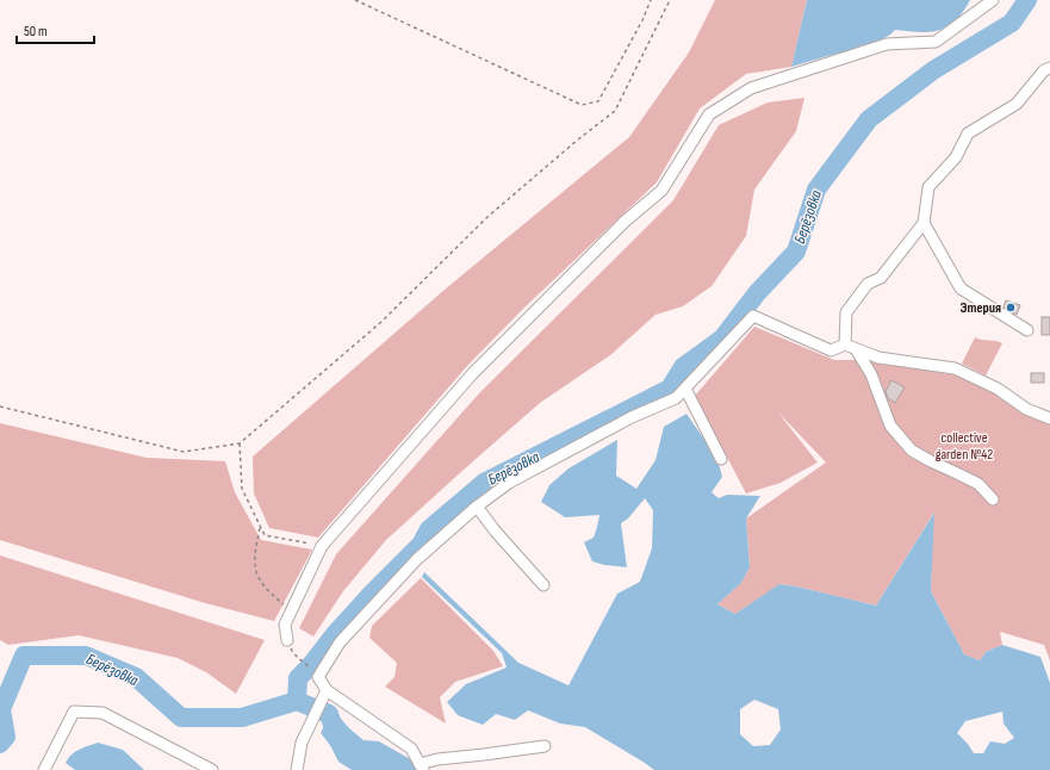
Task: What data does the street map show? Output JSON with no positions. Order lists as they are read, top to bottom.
{
  "water": ["Берёзовка"],
  "parks": ["collective garden №42"],
  "places": ["Этерия"],
  "scale_bar": "50 m"
}
